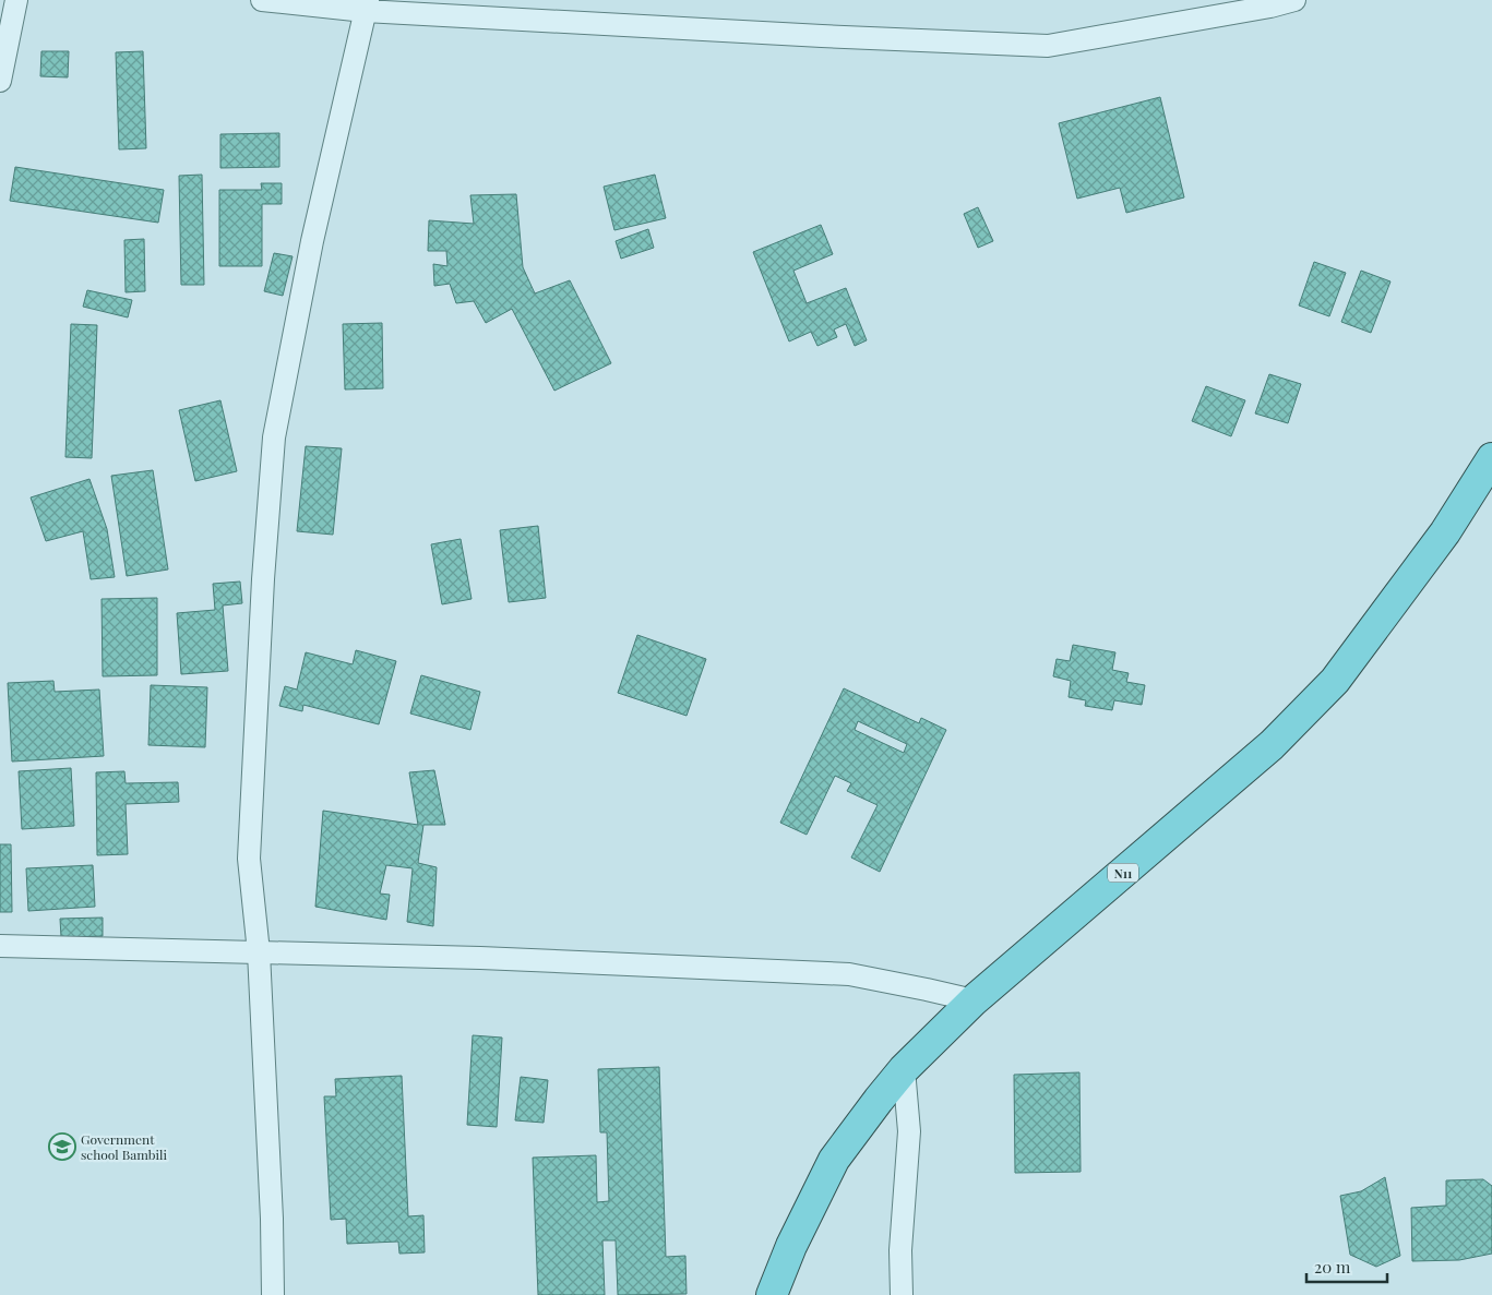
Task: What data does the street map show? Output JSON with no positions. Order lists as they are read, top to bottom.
{
  "streets": {
    "highway": ["N11"]
  },
  "places": {
    "school or university": ["Government school Bambili"]
  },
  "scale_bar": "20 m"
}
